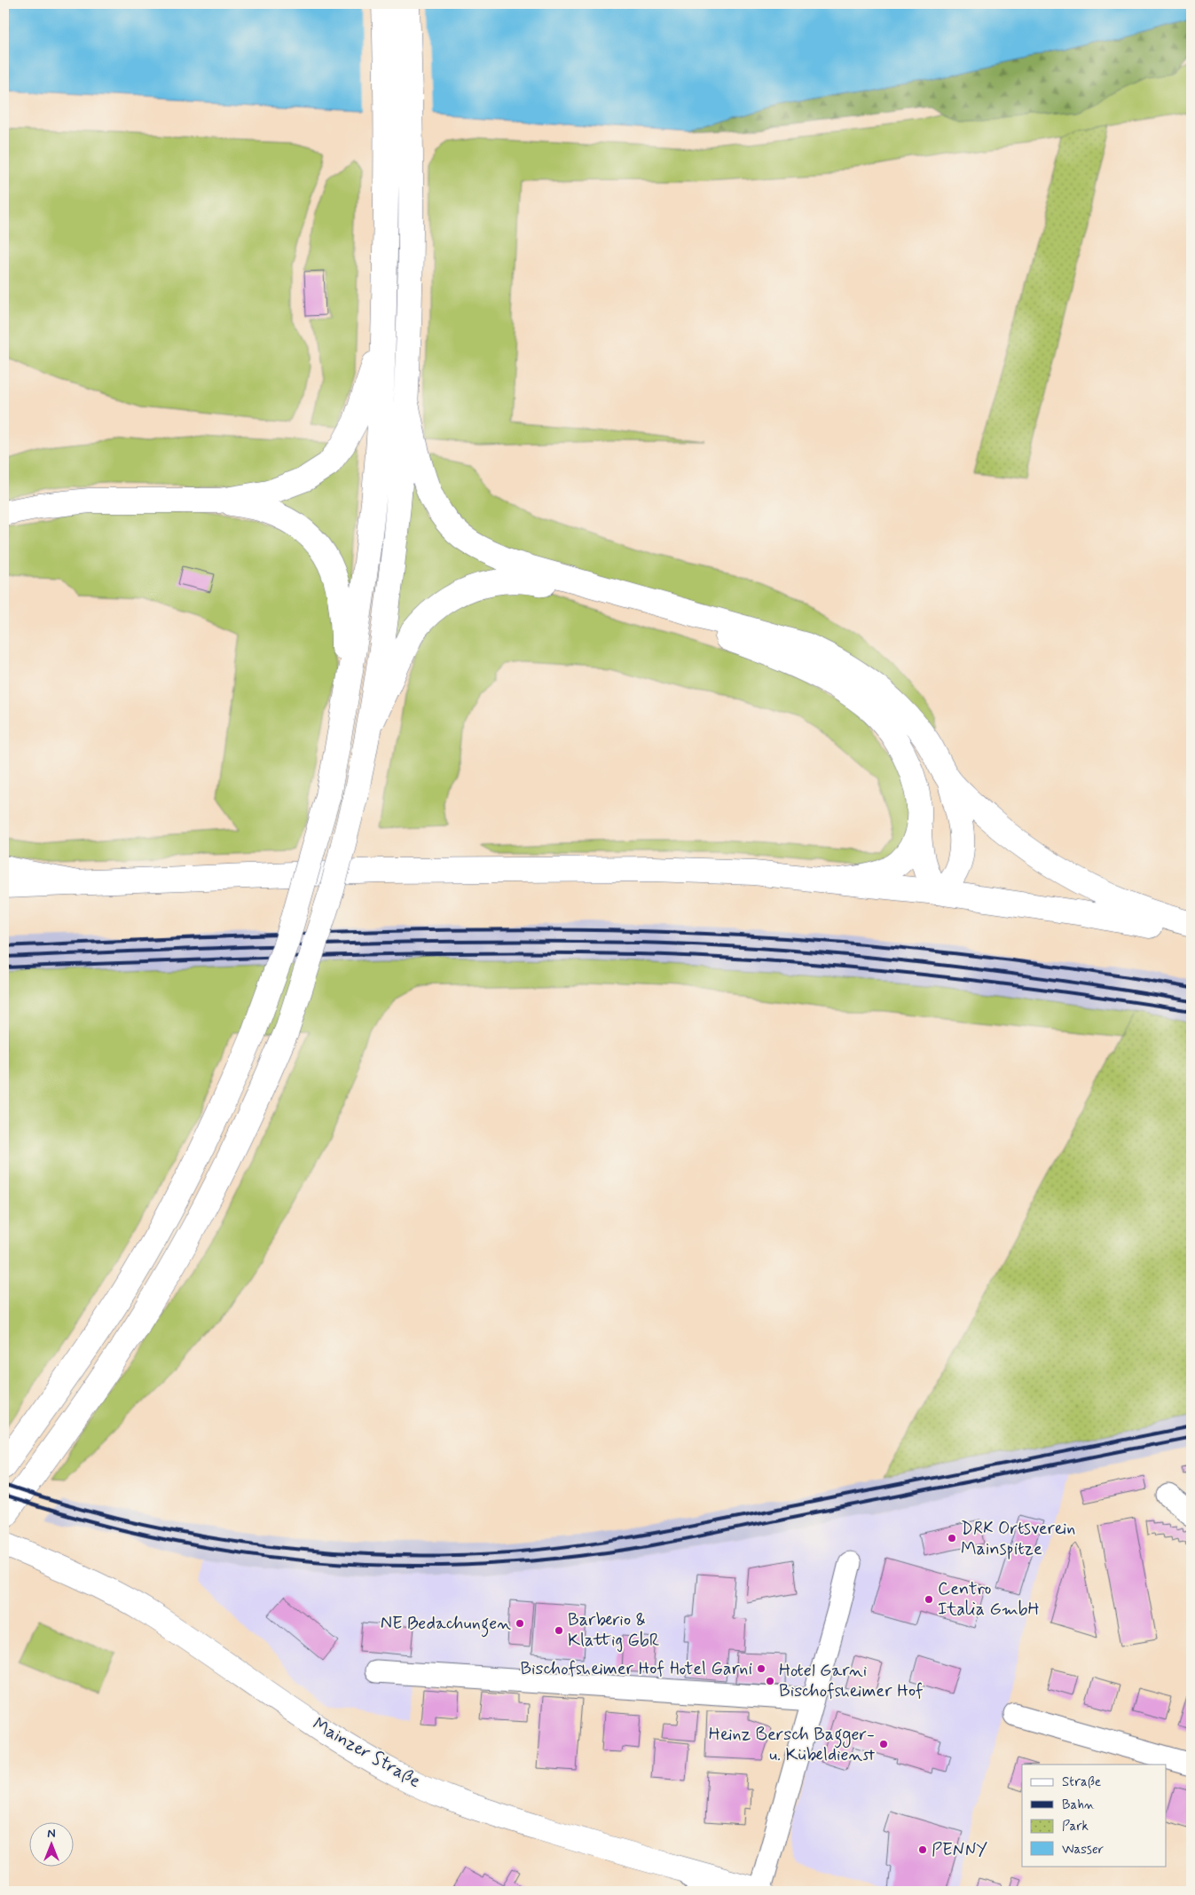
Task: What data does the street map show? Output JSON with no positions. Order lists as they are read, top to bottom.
{
  "streets": {
    "main road": ["Mainzer Straße"]
  },
  "places": [
    "DRK Ortsverein Mainspitze",
    "Centro Italia GmbH",
    "NE Bedachungen",
    "Barberio & Klattig GbR",
    "Bischofsheimer Hof Hotel Garni",
    "Hotel Garni Bischofsheimer Hof",
    "Heinz Bersch Bagger- u. Kübeldienst",
    "PENNY"
  ],
  "legend": [
    "Straße",
    "Bahn",
    "Park",
    "Wasser"
  ],
  "north": "top"
}
